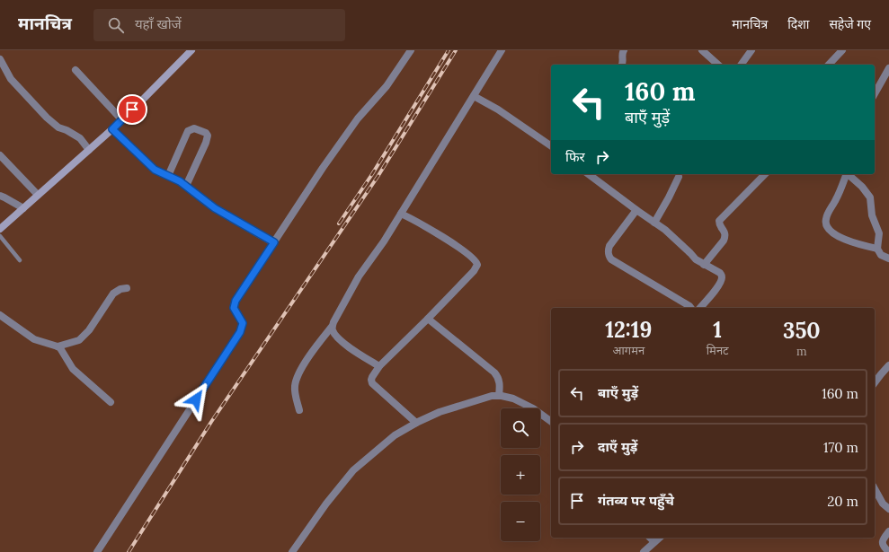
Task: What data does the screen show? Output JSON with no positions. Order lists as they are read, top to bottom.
{
  "page": {
    "header": "मानचित्र",
    "search": "यहाँ खोजें",
    "nav": ["मानचित्र", "दिशा", "सहेजे गए"],
    "turn": ["160 m", "बाएँ मुड़ें"],
    "then": "फिर",
    "eta": [
      "12:19",
      "आगमन",
      "1",
      "मिनट",
      "350",
      "m"
    ],
    "list": [
      {
        "name": "बाएँ मुड़ें",
        "value": "160 m"
      },
      {
        "name": "दाएँ मुड़ें",
        "value": "170 m"
      },
      {
        "name": "गंतव्य पर पहुँचे",
        "value": "20 m"
      }
    ],
    "map_buttons": ["+", "−"]
  }
}
